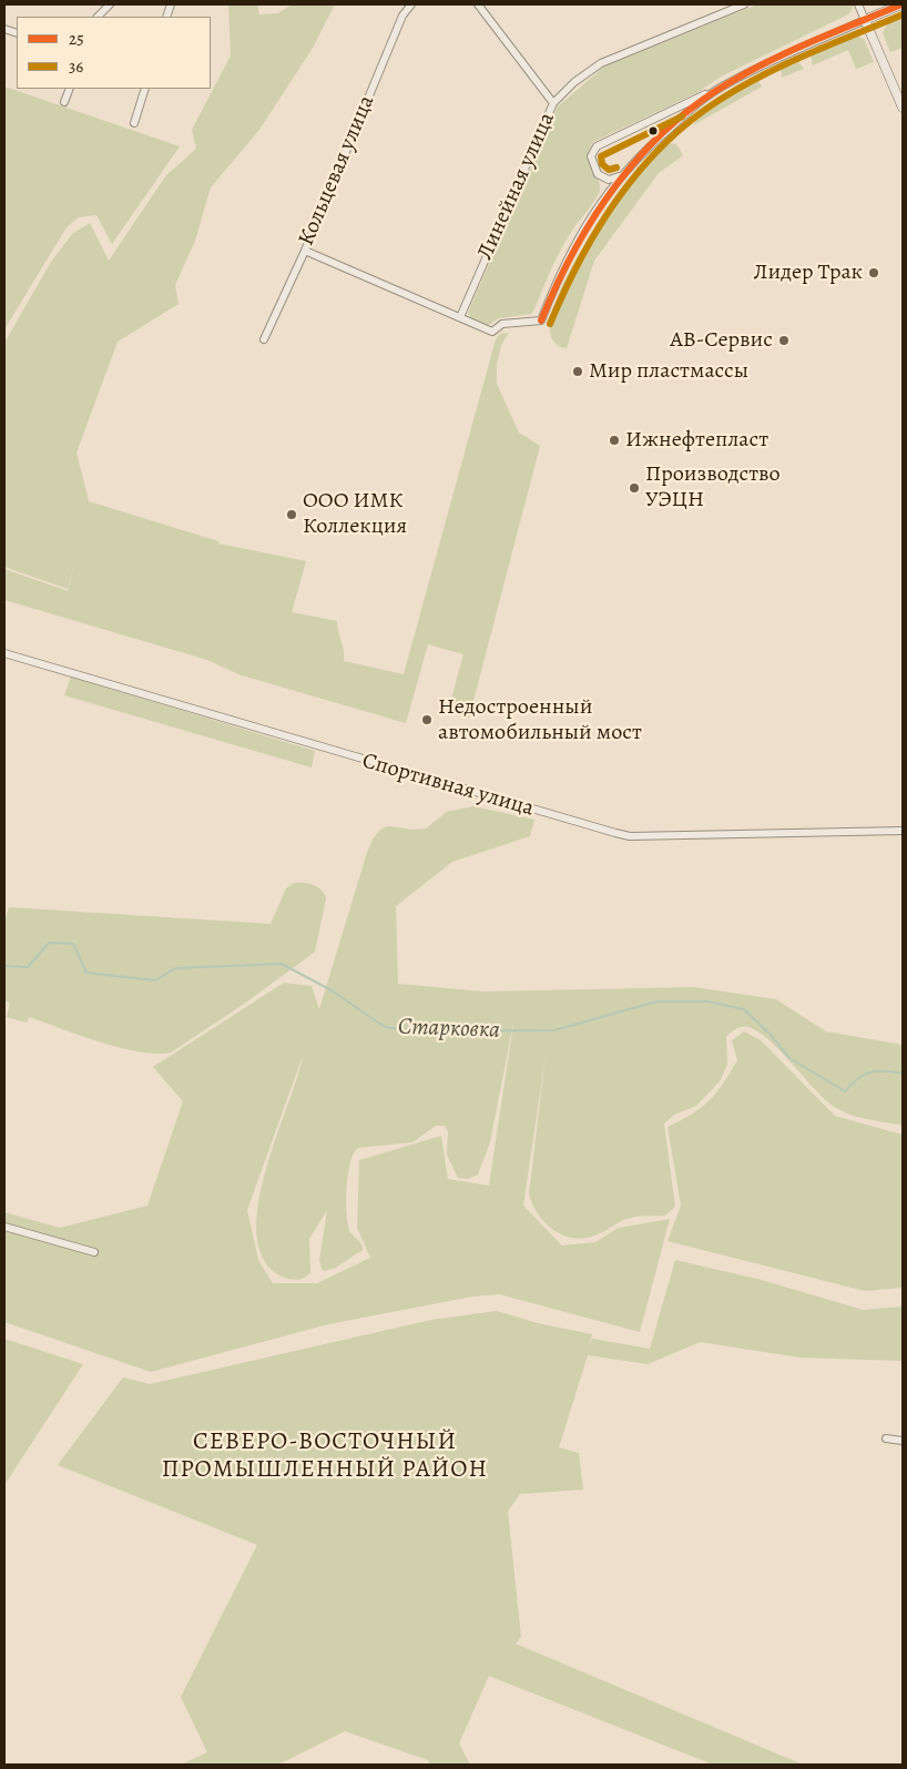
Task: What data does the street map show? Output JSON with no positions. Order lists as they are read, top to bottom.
{
  "streets": {
    "street": ["Кольцевая улица", "Линейная улица", "Спортивная улица"]
  },
  "districts": ["СЕВЕРО-ВОСТОЧНЫЙ ПРОМЫШЛЕННЫЙ РАЙОН"],
  "water": ["Старковка"],
  "places": [
    "Лидер Трак",
    "АВ-Сервис",
    "Мир пластмассы",
    "Ижнефтепласт",
    "Производство УЭЦН",
    "ООО ИМК Коллекция",
    "Недостроенный автомобильный мост"
  ],
  "lines": ["transit line 25", "transit line 36"],
  "legend": ["25", "36"]
}
